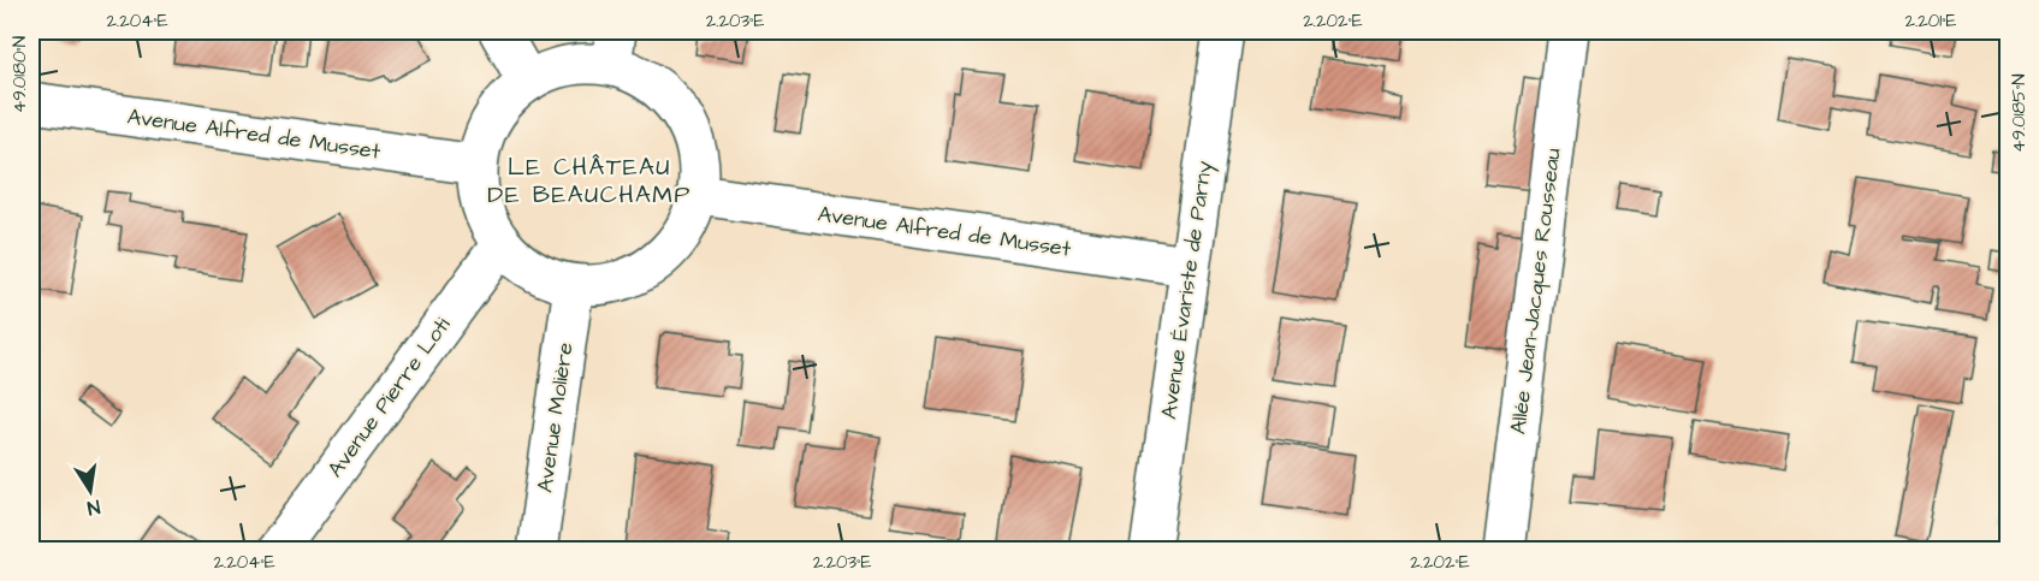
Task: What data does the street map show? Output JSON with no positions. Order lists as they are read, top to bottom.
{
  "streets": {
    "street": [
      "Avenue Alfred de Musset",
      "Avenue Évariste de Parny",
      "Allée Jean-Jacques Rousseau",
      "Avenue Pierre Loti",
      "Avenue Molière"
    ]
  },
  "crossings": [
    ["Avenue Alfred de Musset", "Avenue Évariste de Parny"],
    ["Avenue Alfred de Musset", "Avenue Pierre Loti"],
    ["Avenue Alfred de Musset", "Avenue Molière"],
    ["Avenue Pierre Loti", "Avenue Molière"]
  ],
  "districts": ["LE CHÂTEAU DE BEAUCHAMP"],
  "north": "bottom",
  "coordinates": [
    "2.204°E",
    "2.203°E",
    "2.202°E",
    "2.201°E",
    "49.0180°N",
    "49.0185°N"
  ]
}
